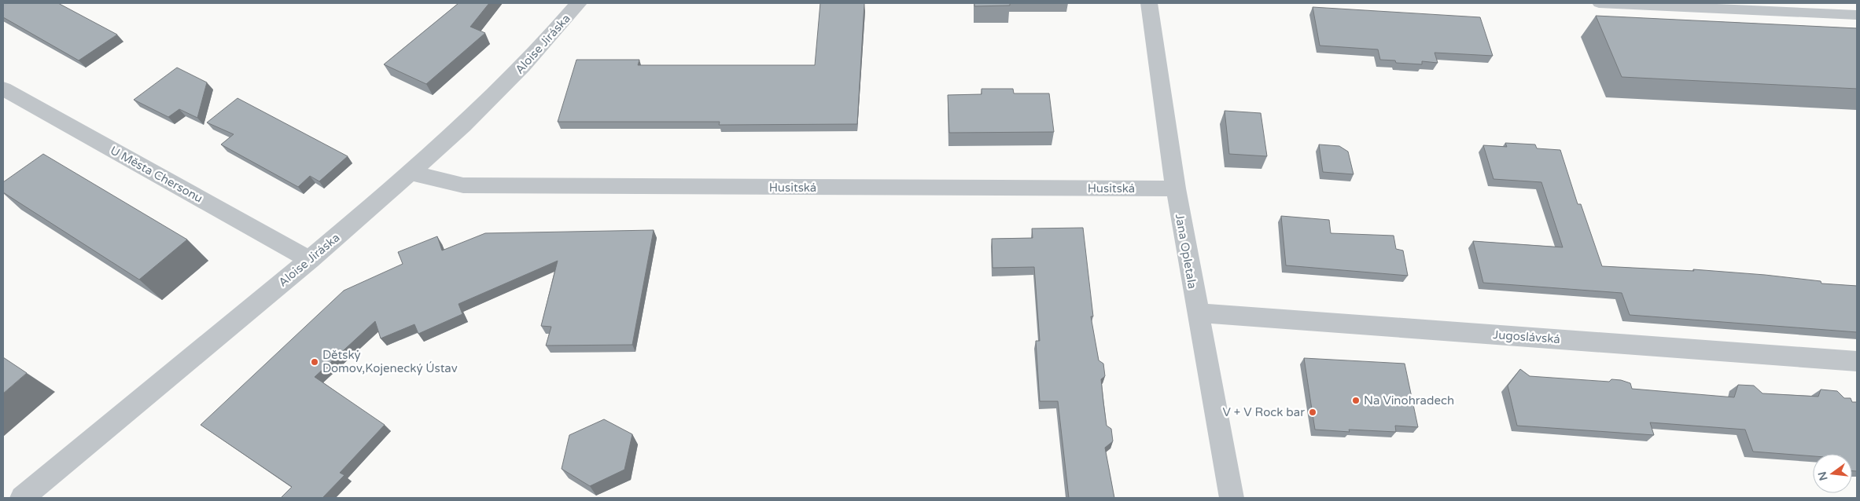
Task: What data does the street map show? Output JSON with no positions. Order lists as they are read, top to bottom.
{
  "streets": {
    "street": [
      "Aloise Jiráska",
      "U Města Chersonu",
      "Husitská",
      "Jana Opletala",
      "Jugoslávská"
    ]
  },
  "crossings": [
    ["Aloise Jiráska", "U Města Chersonu"],
    ["Aloise Jiráska", "Husitská"],
    ["Husitská", "Jana Opletala"],
    ["Jana Opletala", "Jugoslávská"]
  ],
  "places": ["Dětský Domov,Kojenecký Ústav", "Na Vinohradech", "V + V Rock bar"],
  "north": "left"
}
